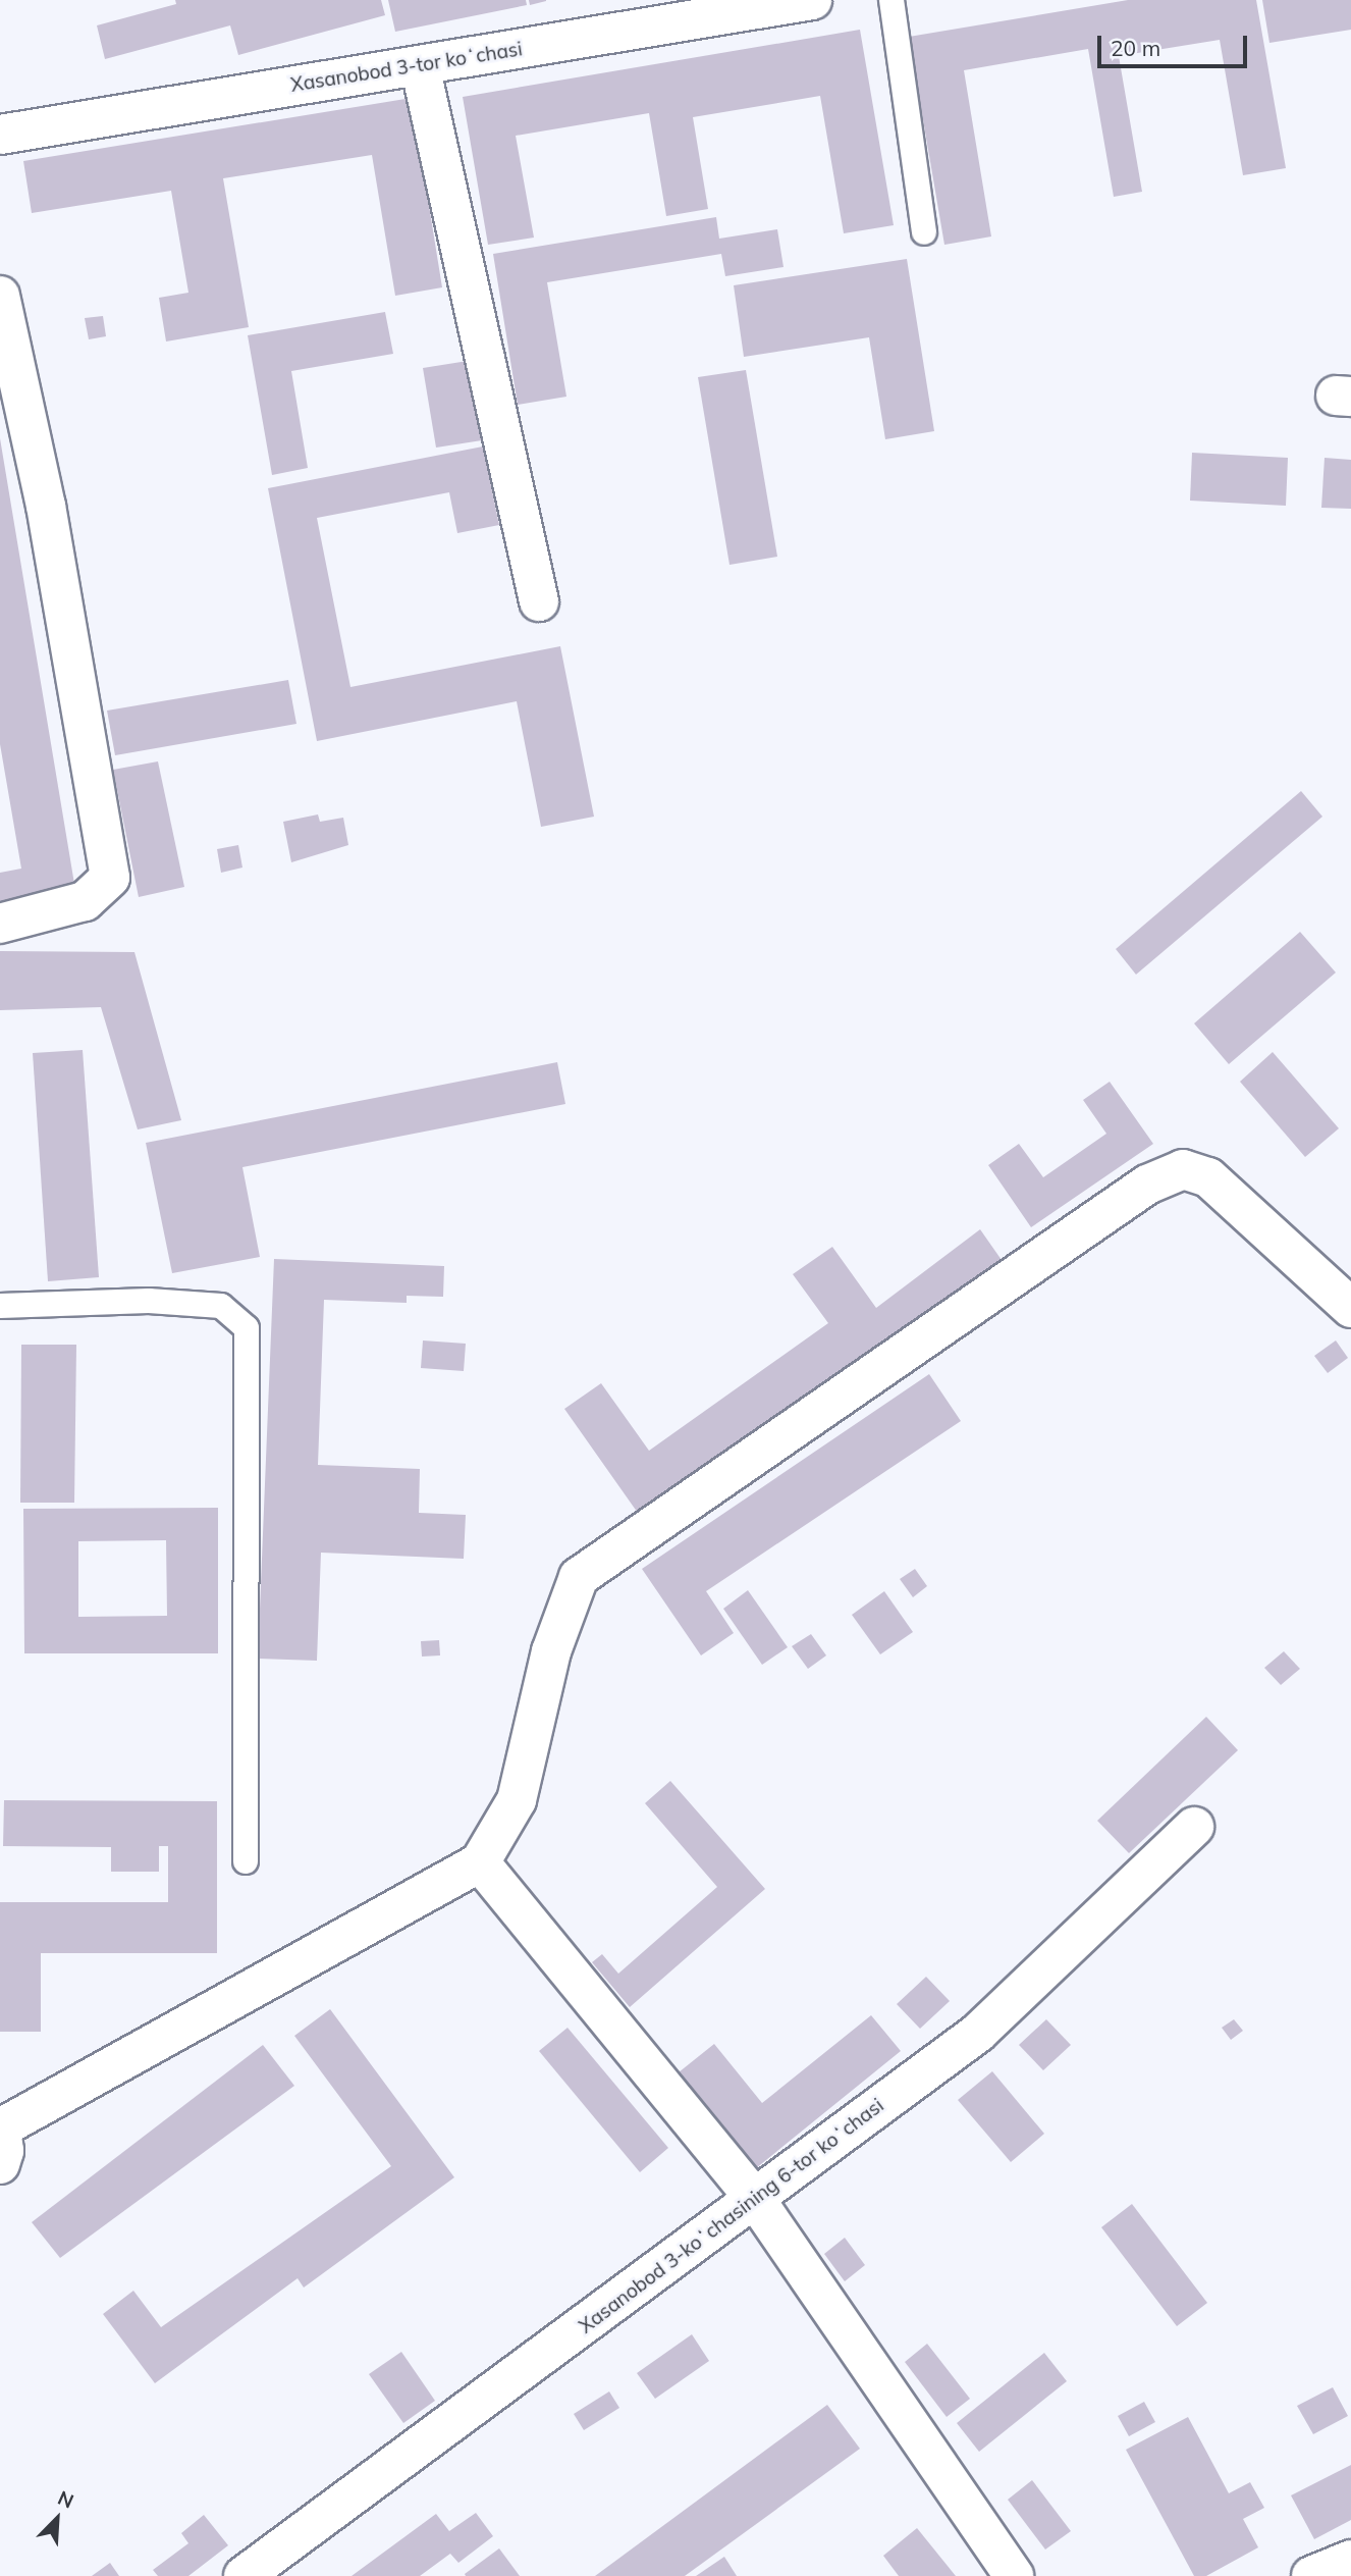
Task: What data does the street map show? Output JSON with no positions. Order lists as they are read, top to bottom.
{
  "streets": {
    "street": ["Xasanobod 3-tor koʻchasi", "Xasanobod 3-koʻchasining 6-tor koʻchasi"]
  },
  "scale_bar": "20 m",
  "north": "top right"
}
